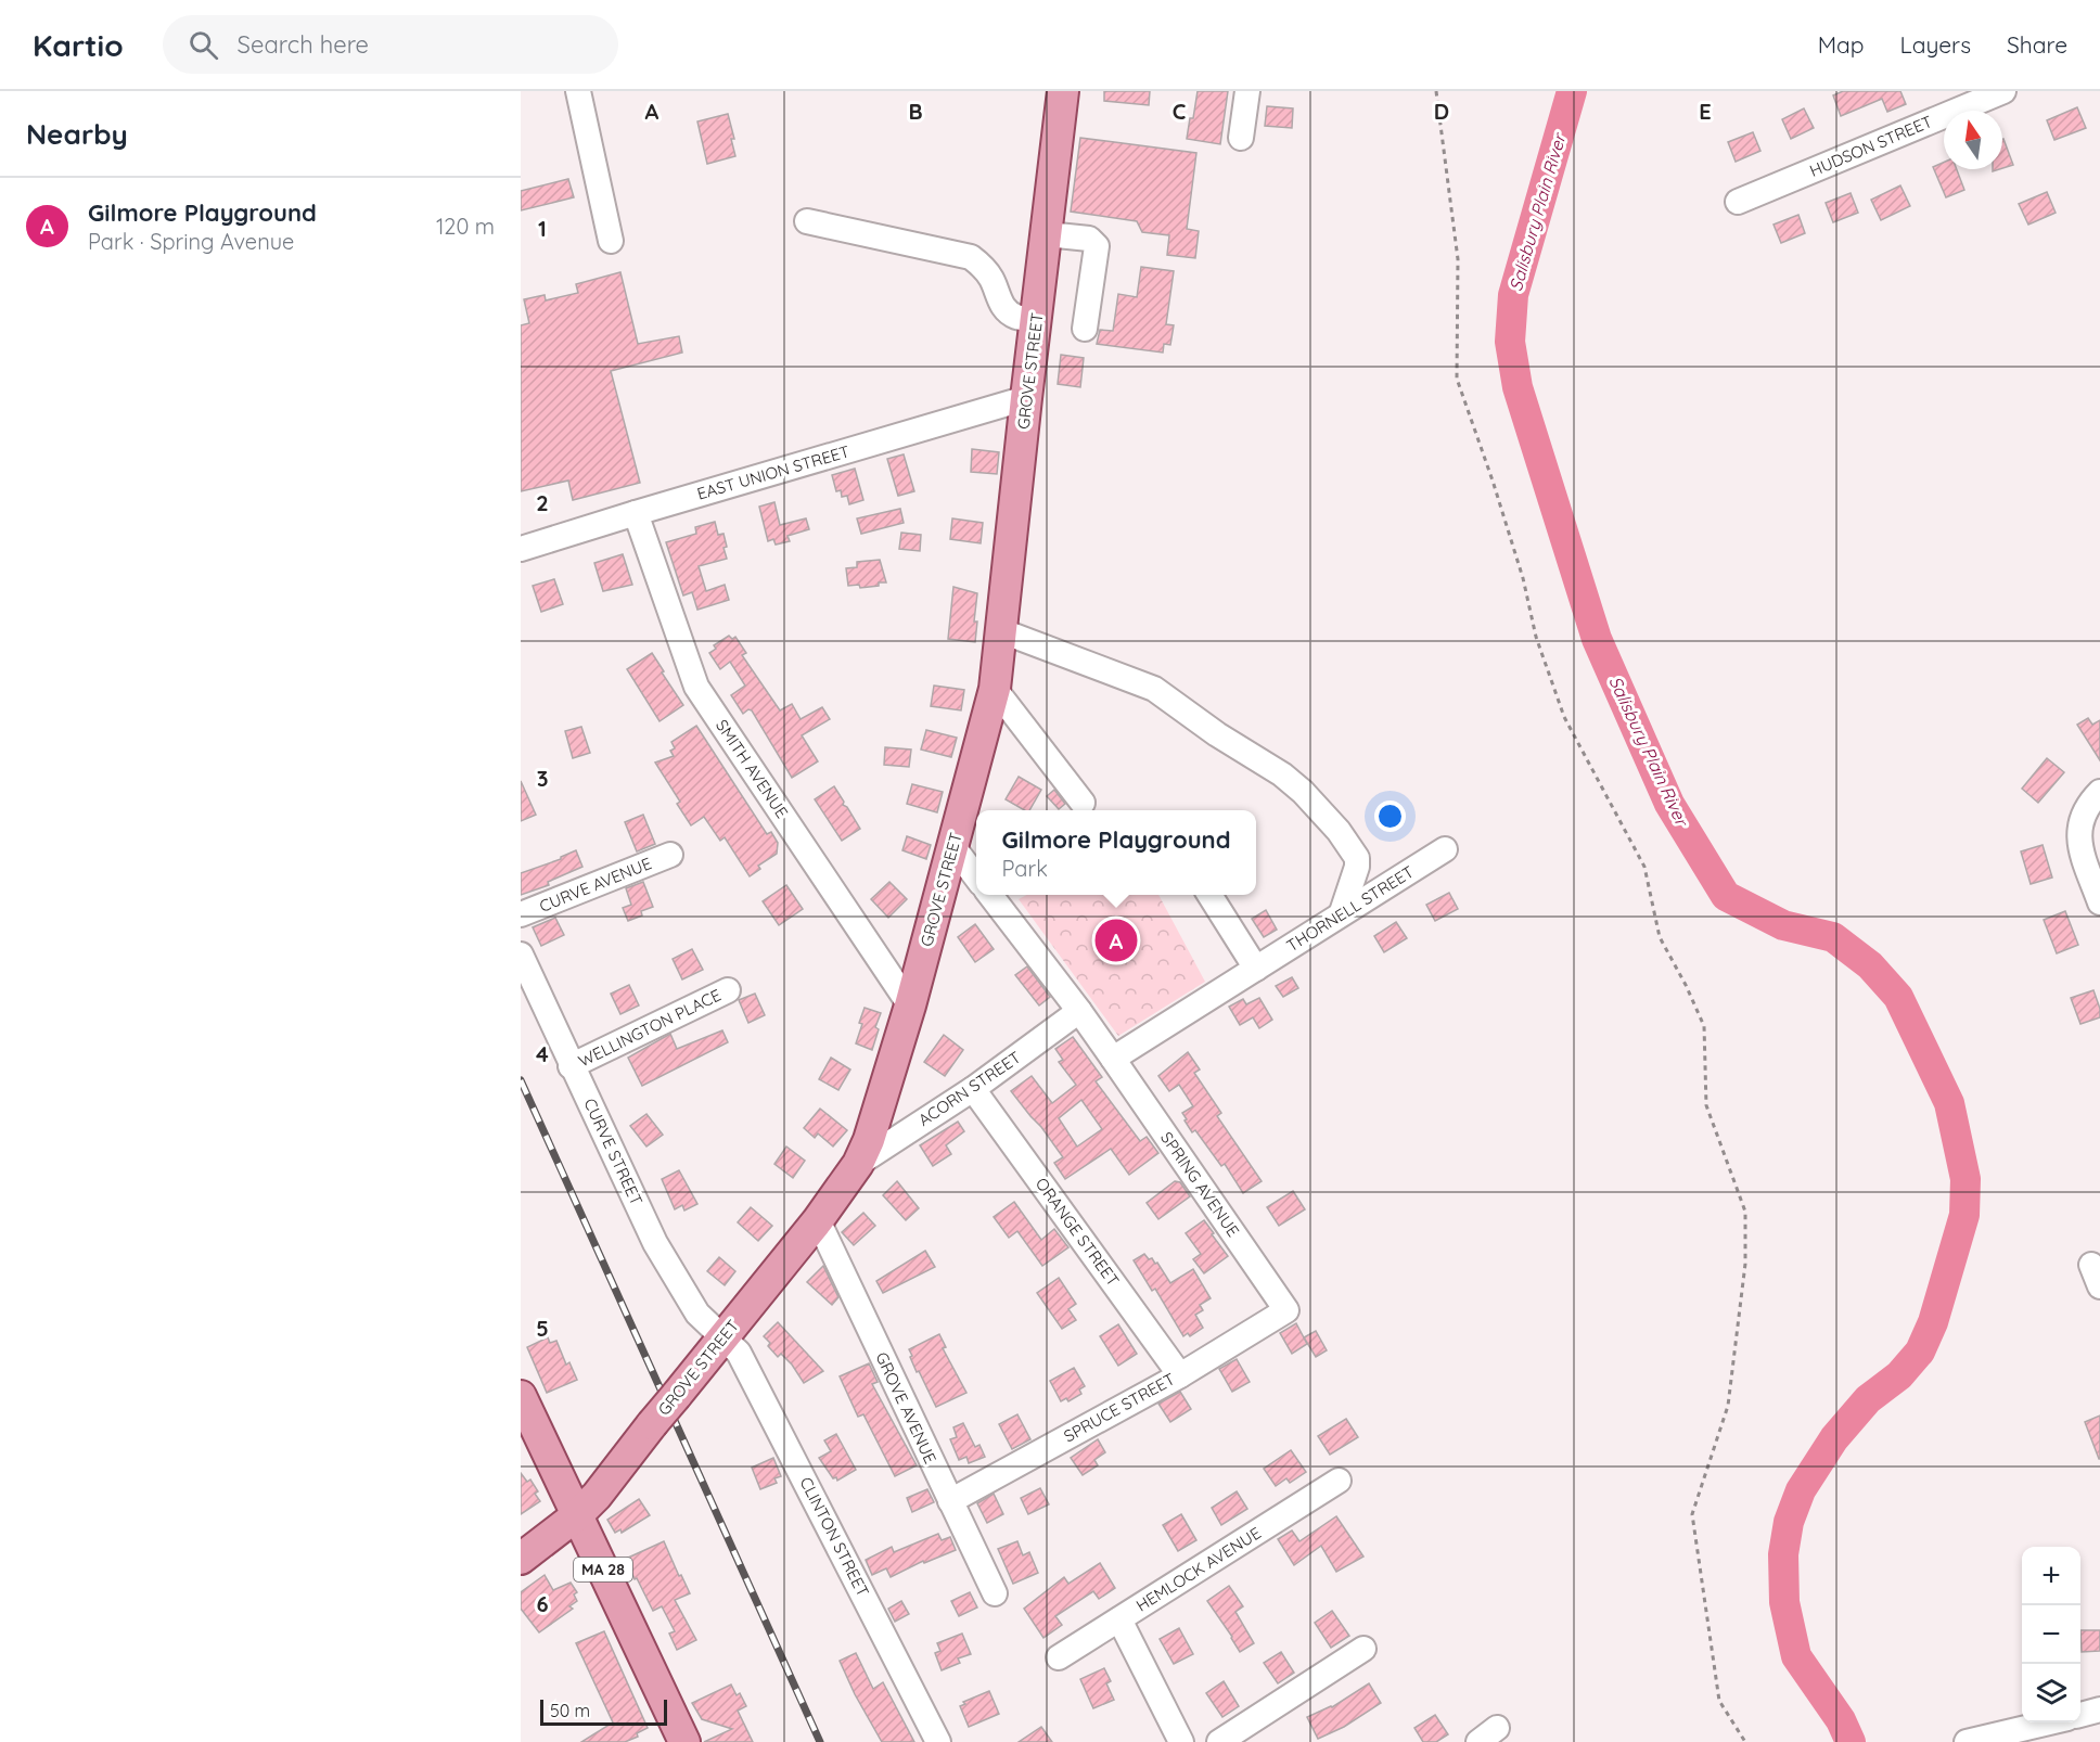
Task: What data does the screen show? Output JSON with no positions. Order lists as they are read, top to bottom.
{
  "streets": {
    "main road": ["GROVE STREET", "MA 28"],
    "street": [
      "HUDSON STREET",
      "EAST UNION STREET",
      "SMITH AVENUE",
      "CURVE AVENUE",
      "THORNELL STREET",
      "WELLINGTON PLACE",
      "ACORN STREET",
      "CURVE STREET",
      "SPRING AVENUE",
      "ORANGE STREET",
      "GROVE AVENUE",
      "SPRUCE STREET",
      "CLINTON STREET",
      "HEMLOCK AVENUE"
    ]
  },
  "crossings": [
    ["GROVE STREET", "EAST UNION STREET"],
    ["GROVE STREET", "SMITH AVENUE"],
    ["GROVE STREET", "ACORN STREET"],
    ["GROVE STREET", "CURVE STREET"],
    ["GROVE STREET", "GROVE AVENUE"],
    ["GROVE STREET", "CLINTON STREET"],
    ["GROVE STREET", "MA 28"],
    ["EAST UNION STREET", "SMITH AVENUE"],
    ["WELLINGTON PLACE", "CURVE STREET"],
    ["ACORN STREET", "SPRING AVENUE"],
    ["ACORN STREET", "ORANGE STREET"],
    ["CURVE STREET", "CLINTON STREET"],
    ["SPRING AVENUE", "SPRUCE STREET"],
    ["ORANGE STREET", "SPRUCE STREET"],
    ["GROVE AVENUE", "SPRUCE STREET"]
  ],
  "water": ["Salisbury Plain River"],
  "scale_bar": "50 m",
  "north": "top",
  "page": {
    "header": "Kartio",
    "search": "Search here",
    "nav": ["Map", "Layers", "Share"],
    "heading": "Nearby",
    "list": [
      {
        "mark": "A",
        "name": "Gilmore Playground",
        "note": "Park · Spring Avenue",
        "value": "120 m"
      }
    ],
    "popup": ["Gilmore Playground", "Park"],
    "pins": "A",
    "map_buttons": ["+", "−"],
    "scale": "50 m"
  },
  "grid": {
    "columns": [
      "A",
      "B",
      "C",
      "D",
      "E"
    ],
    "rows": [
      "1",
      "2",
      "3",
      "4",
      "5",
      "6"
    ]
  }
}
